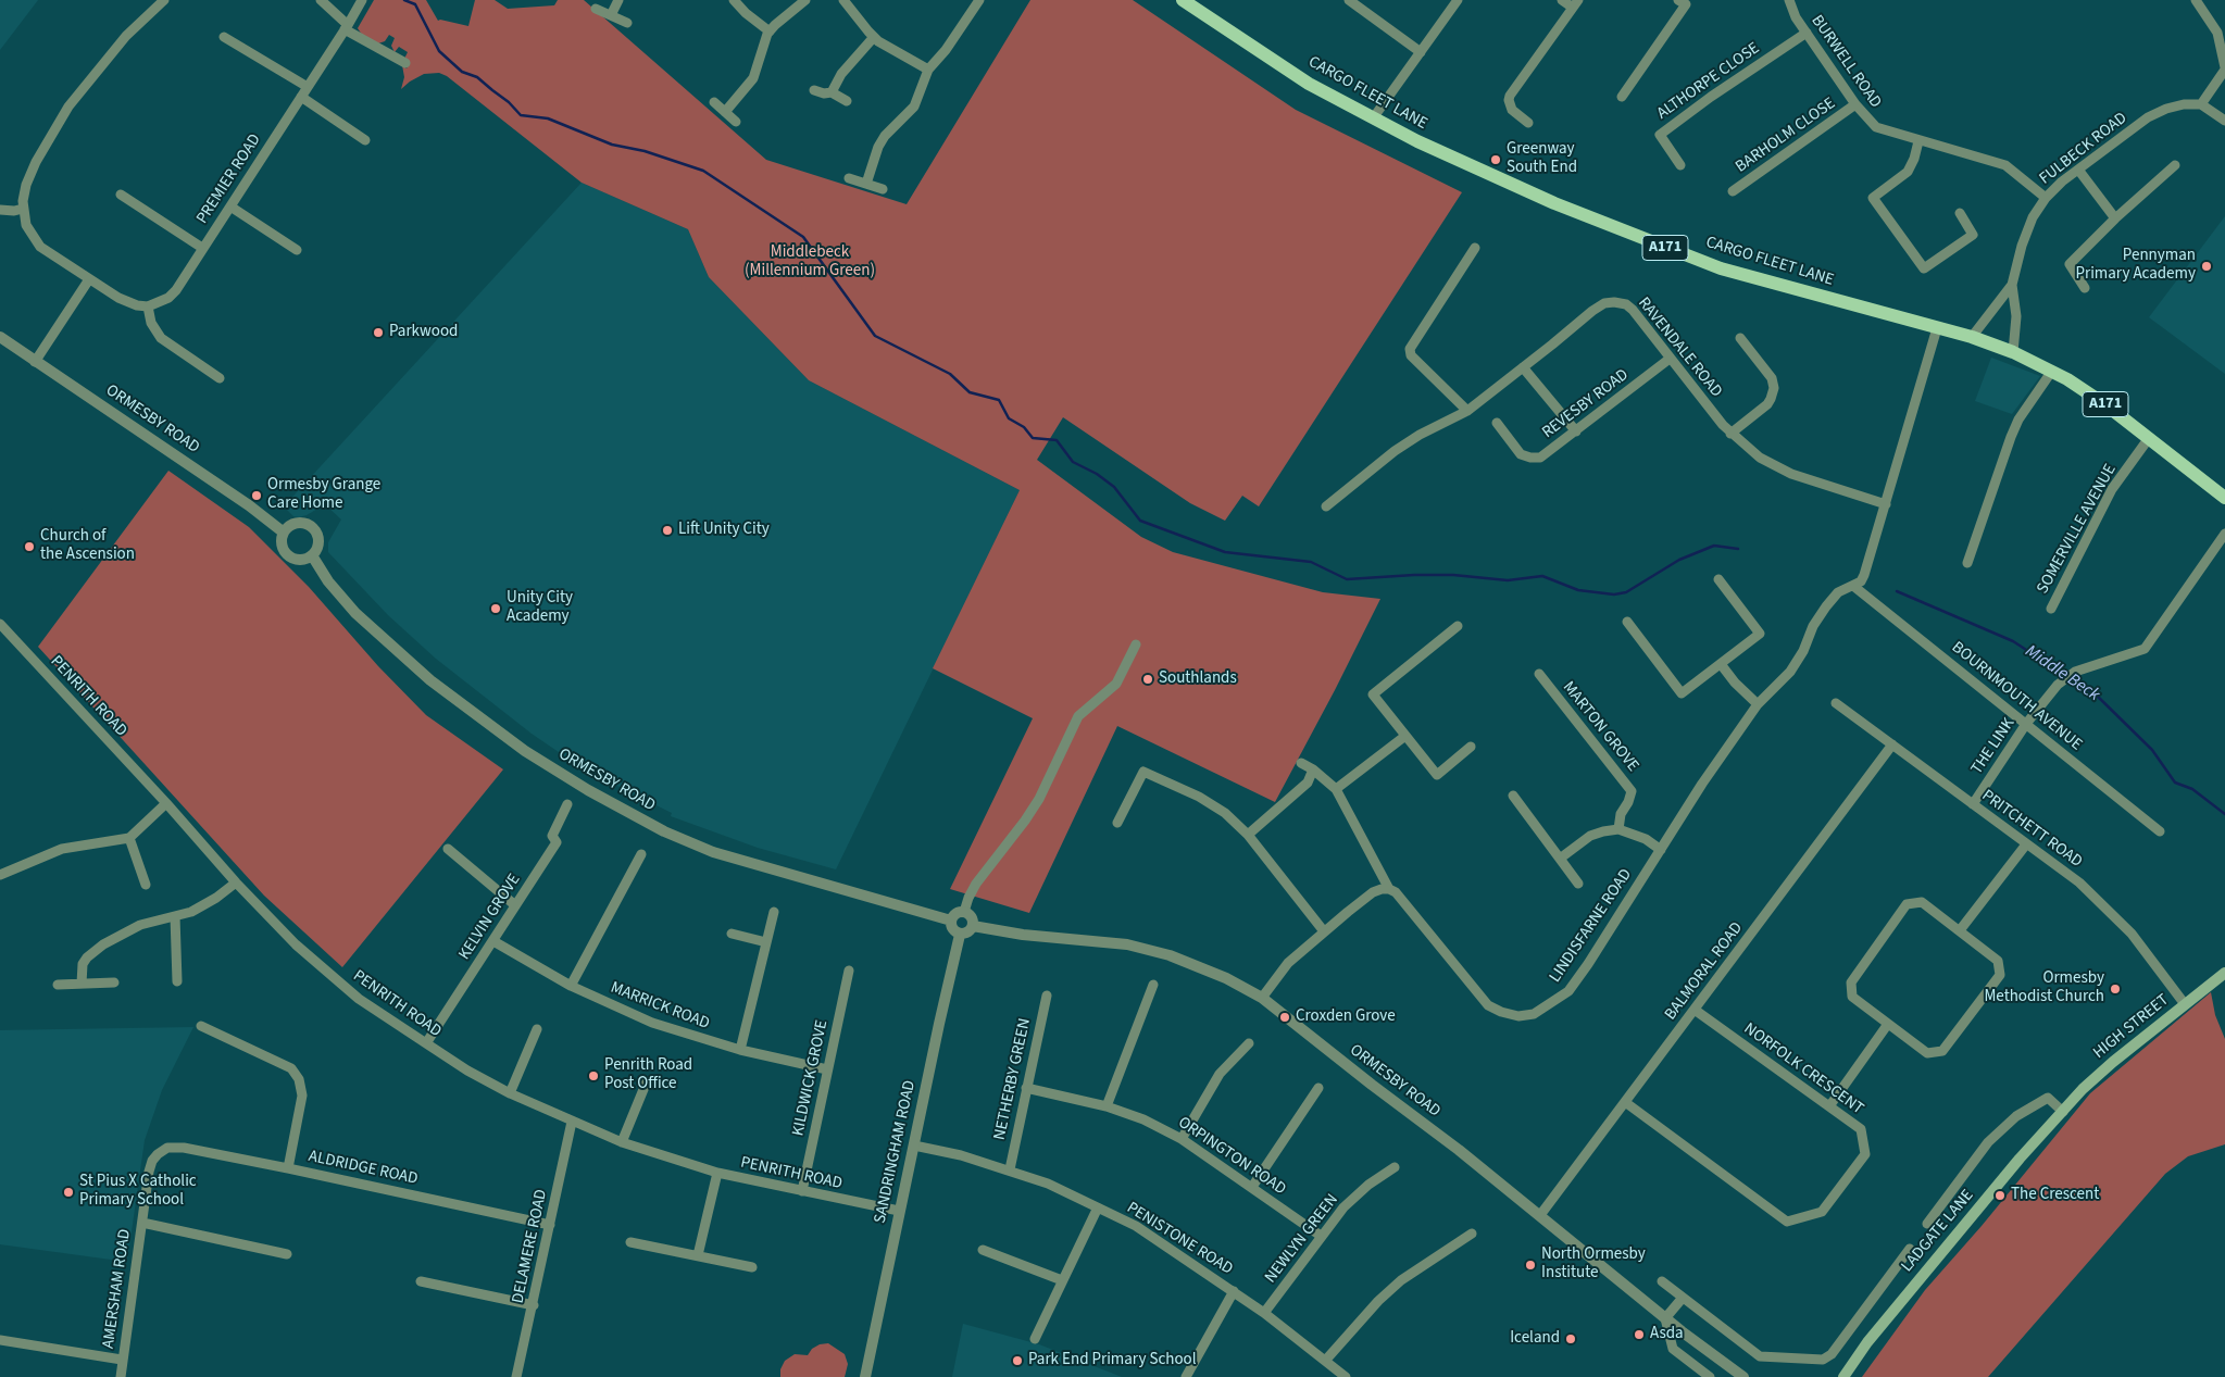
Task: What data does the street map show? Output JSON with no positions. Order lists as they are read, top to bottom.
{
  "streets": {
    "main road": [
      "CARGO FLEET LANE",
      "A171",
      "HIGH STREET",
      "LADGATE LANE"
    ],
    "street": [
      "BURWELL ROAD",
      "ALTHORPE CLOSE",
      "BARHOLM CLOSE",
      "FULBECK ROAD",
      "PREMIER ROAD",
      "RAVENDALE ROAD",
      "REVESBY ROAD",
      "ORMESBY ROAD",
      "SOMERVILLE AVENUE",
      "PENRITH ROAD",
      "BOURNMOUTH AVENUE",
      "MARTON GROVE",
      "THE LINK",
      "PRITCHETT ROAD",
      "KELVIN GROVE",
      "LINDISFARNE ROAD",
      "BALMORAL ROAD",
      "MARRICK ROAD",
      "NORFOLK CRESCENT",
      "KILDWICK GROVE",
      "NETHERBY GREEN",
      "SANDRINGHAM ROAD",
      "ORPINGTON ROAD",
      "ALDRIDGE ROAD",
      "PENISTONE ROAD",
      "NEWLYN GREEN",
      "DELAMERE ROAD",
      "AMERSHAM ROAD"
    ]
  },
  "crossings": [
    ["BURWELL ROAD", "ALTHORPE CLOSE"],
    ["BURWELL ROAD", "BARHOLM CLOSE"],
    ["BURWELL ROAD", "FULBECK ROAD"],
    ["CARGO FLEET LANE", "FULBECK ROAD"],
    ["CARGO FLEET LANE", "SOMERVILLE AVENUE"],
    ["RAVENDALE ROAD", "REVESBY ROAD"],
    ["RAVENDALE ROAD", "LINDISFARNE ROAD"],
    ["ORMESBY ROAD", "BALMORAL ROAD"],
    ["ORMESBY ROAD", "SANDRINGHAM ROAD"],
    ["PENRITH ROAD", "KELVIN GROVE"],
    ["PENRITH ROAD", "KILDWICK GROVE"],
    ["PENRITH ROAD", "SANDRINGHAM ROAD"],
    ["PENRITH ROAD", "DELAMERE ROAD"],
    ["BOURNMOUTH AVENUE", "THE LINK"],
    ["BOURNMOUTH AVENUE", "LINDISFARNE ROAD"],
    ["THE LINK", "PRITCHETT ROAD"],
    ["PRITCHETT ROAD", "BALMORAL ROAD"],
    ["PRITCHETT ROAD", "HIGH STREET"],
    ["KELVIN GROVE", "MARRICK ROAD"],
    ["BALMORAL ROAD", "NORFOLK CRESCENT"],
    ["MARRICK ROAD", "KILDWICK GROVE"],
    ["HIGH STREET", "LADGATE LANE"],
    ["NETHERBY GREEN", "ORPINGTON ROAD"],
    ["NETHERBY GREEN", "PENISTONE ROAD"],
    ["SANDRINGHAM ROAD", "PENISTONE ROAD"],
    ["ORPINGTON ROAD", "NEWLYN GREEN"],
    ["ALDRIDGE ROAD", "DELAMERE ROAD"],
    ["ALDRIDGE ROAD", "AMERSHAM ROAD"],
    ["PENISTONE ROAD", "NEWLYN GREEN"]
  ],
  "water": ["Middle Beck"],
  "parks": ["Middlebeck (Millennium Green)"],
  "places": [
    "Greenway South End",
    "Pennyman Primary Academy",
    "Parkwood",
    "Ormesby Grange Care Home",
    "Lift Unity City",
    "Church of the Ascension",
    "Unity City Academy",
    "Southlands",
    "Ormesby Methodist Church",
    "Croxden Grove",
    "Penrith Road Post Office",
    "St Pius X Catholic Primary School",
    "The Crescent",
    "North Ormesby Institute",
    "Asda",
    "Iceland",
    "Park End Primary School"
  ]
}
